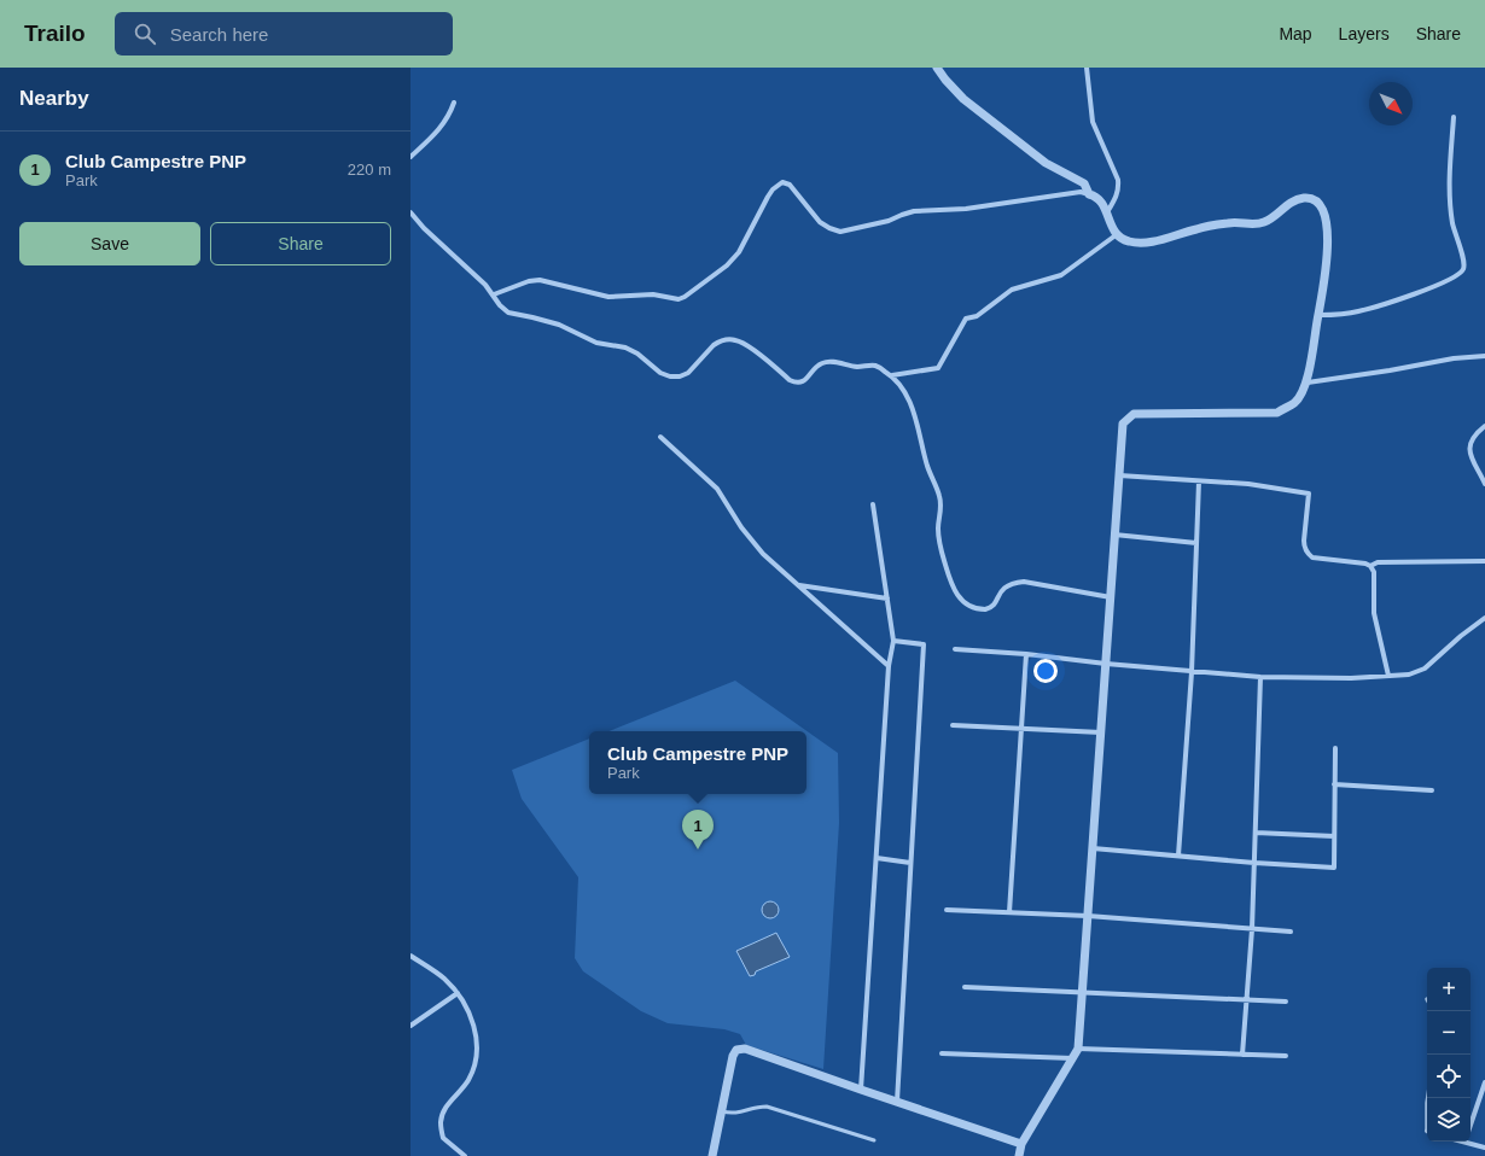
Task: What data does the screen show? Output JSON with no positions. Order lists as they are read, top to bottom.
{
  "north": "bottom right",
  "page": {
    "header": "Trailo",
    "search": "Search here",
    "nav": ["Map", "Layers", "Share"],
    "heading": "Nearby",
    "list": [
      {
        "mark": "1",
        "name": "Club Campestre PNP",
        "note": "Park",
        "value": "220 m"
      }
    ],
    "buttons": ["Save", "Share"],
    "popup": ["Club Campestre PNP", "Park"],
    "pins": "1",
    "map_buttons": ["+", "−"]
  }
}
